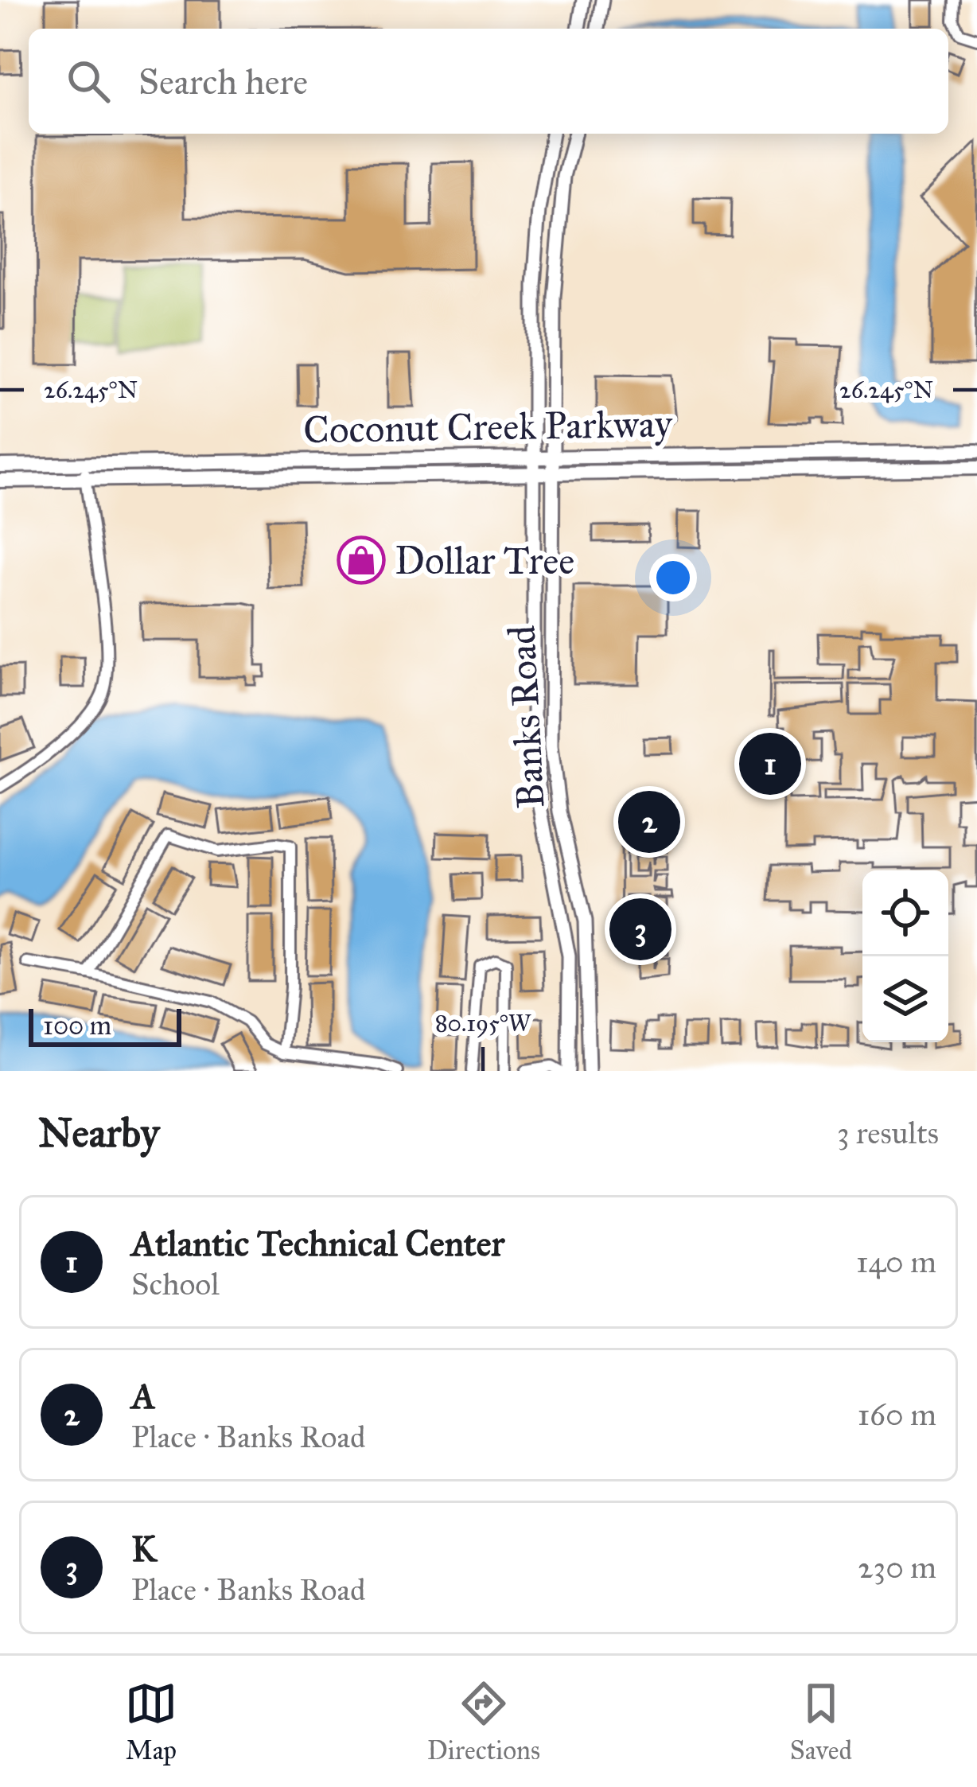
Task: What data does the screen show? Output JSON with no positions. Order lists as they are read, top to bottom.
{
  "streets": {
    "main road": ["Coconut Creek Parkway"],
    "street": ["Banks Road"]
  },
  "crossings": [
    ["Coconut Creek Parkway", "Banks Road"]
  ],
  "places": {
    "shop": ["Dollar Tree"]
  },
  "scale_bar": "100 m",
  "page": {
    "search": "Search here",
    "pins": ["1", "2", "3"],
    "scale": "100 m",
    "heading": ["Nearby", "3 results"],
    "list": [
      {
        "mark": "1",
        "name": "Atlantic Technical Center",
        "note": "School",
        "value": "140 m"
      },
      {
        "mark": "2",
        "name": "A",
        "note": "Place · Banks Road",
        "value": "160 m"
      },
      {
        "mark": "3",
        "name": "K",
        "note": "Place · Banks Road",
        "value": "230 m"
      }
    ],
    "nav": ["Map", "Directions", "Saved"]
  },
  "coordinates": ["26.245°N", "80.195°W"]
}
